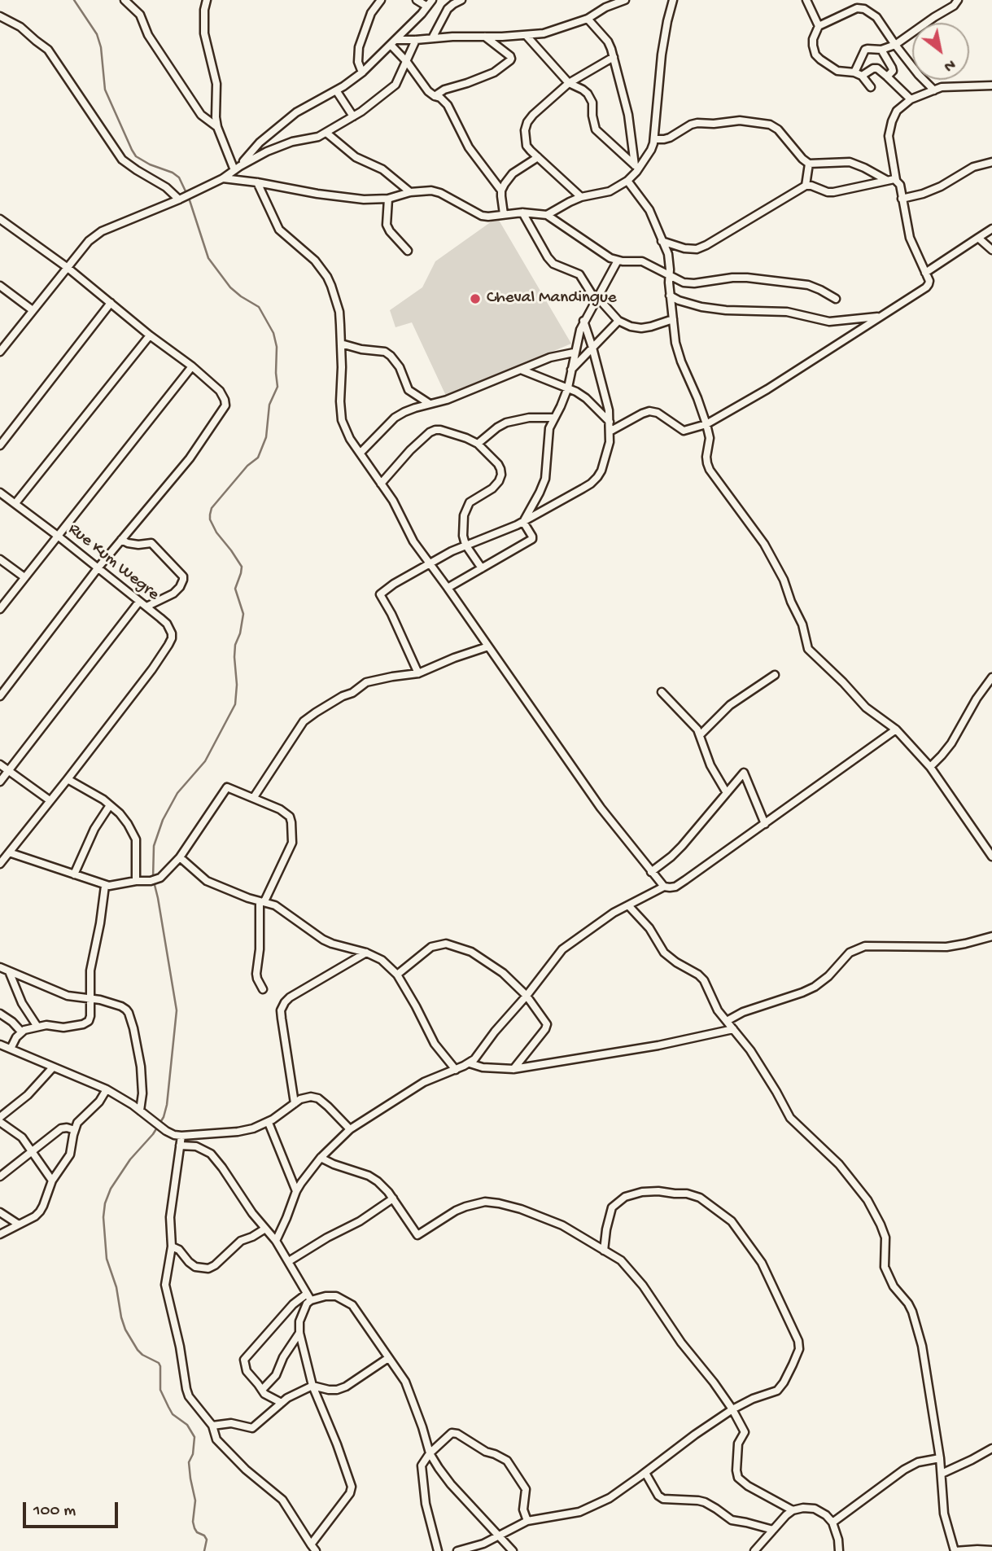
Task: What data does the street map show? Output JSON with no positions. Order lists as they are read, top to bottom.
{
  "streets": {
    "street": ["Rue Kum Wegre"]
  },
  "places": ["Cheval Mandingue"],
  "scale_bar": "100 m",
  "north": "bottom right"
}
